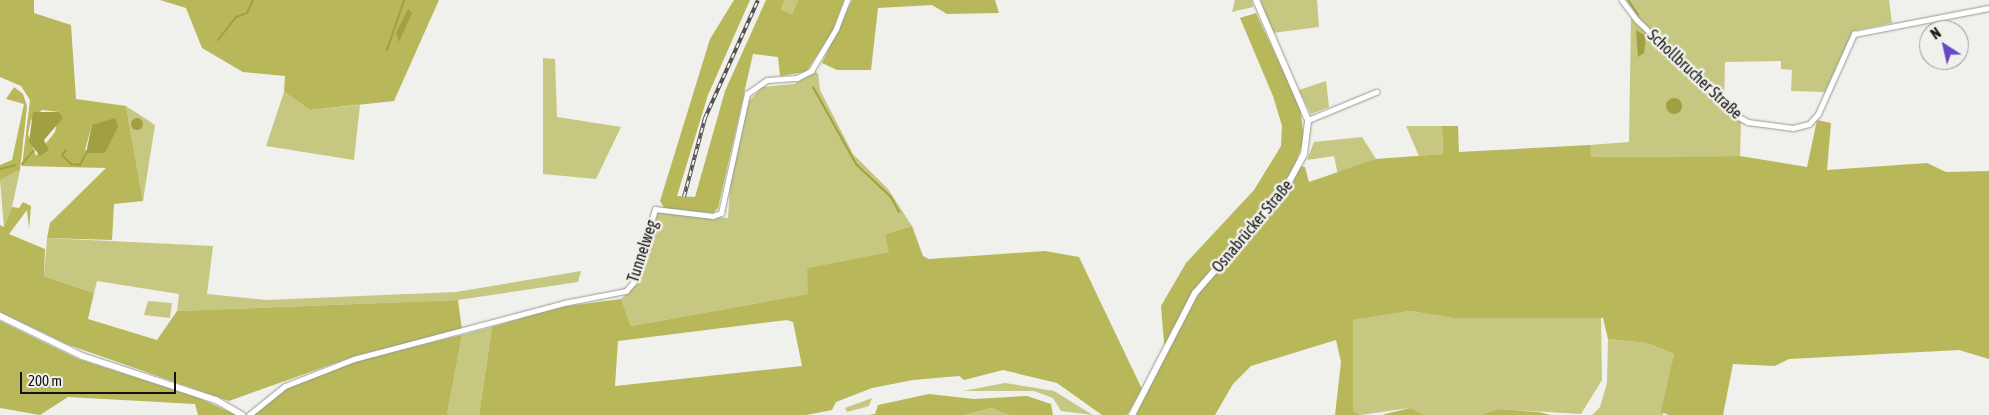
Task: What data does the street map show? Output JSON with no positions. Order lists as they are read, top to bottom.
{
  "streets": {
    "main road": ["Osnabrücker Straße"],
    "street": ["Schollbrucher Straße", "Tunnelweg"]
  },
  "scale_bar": "200 m",
  "north": "top left"
}
